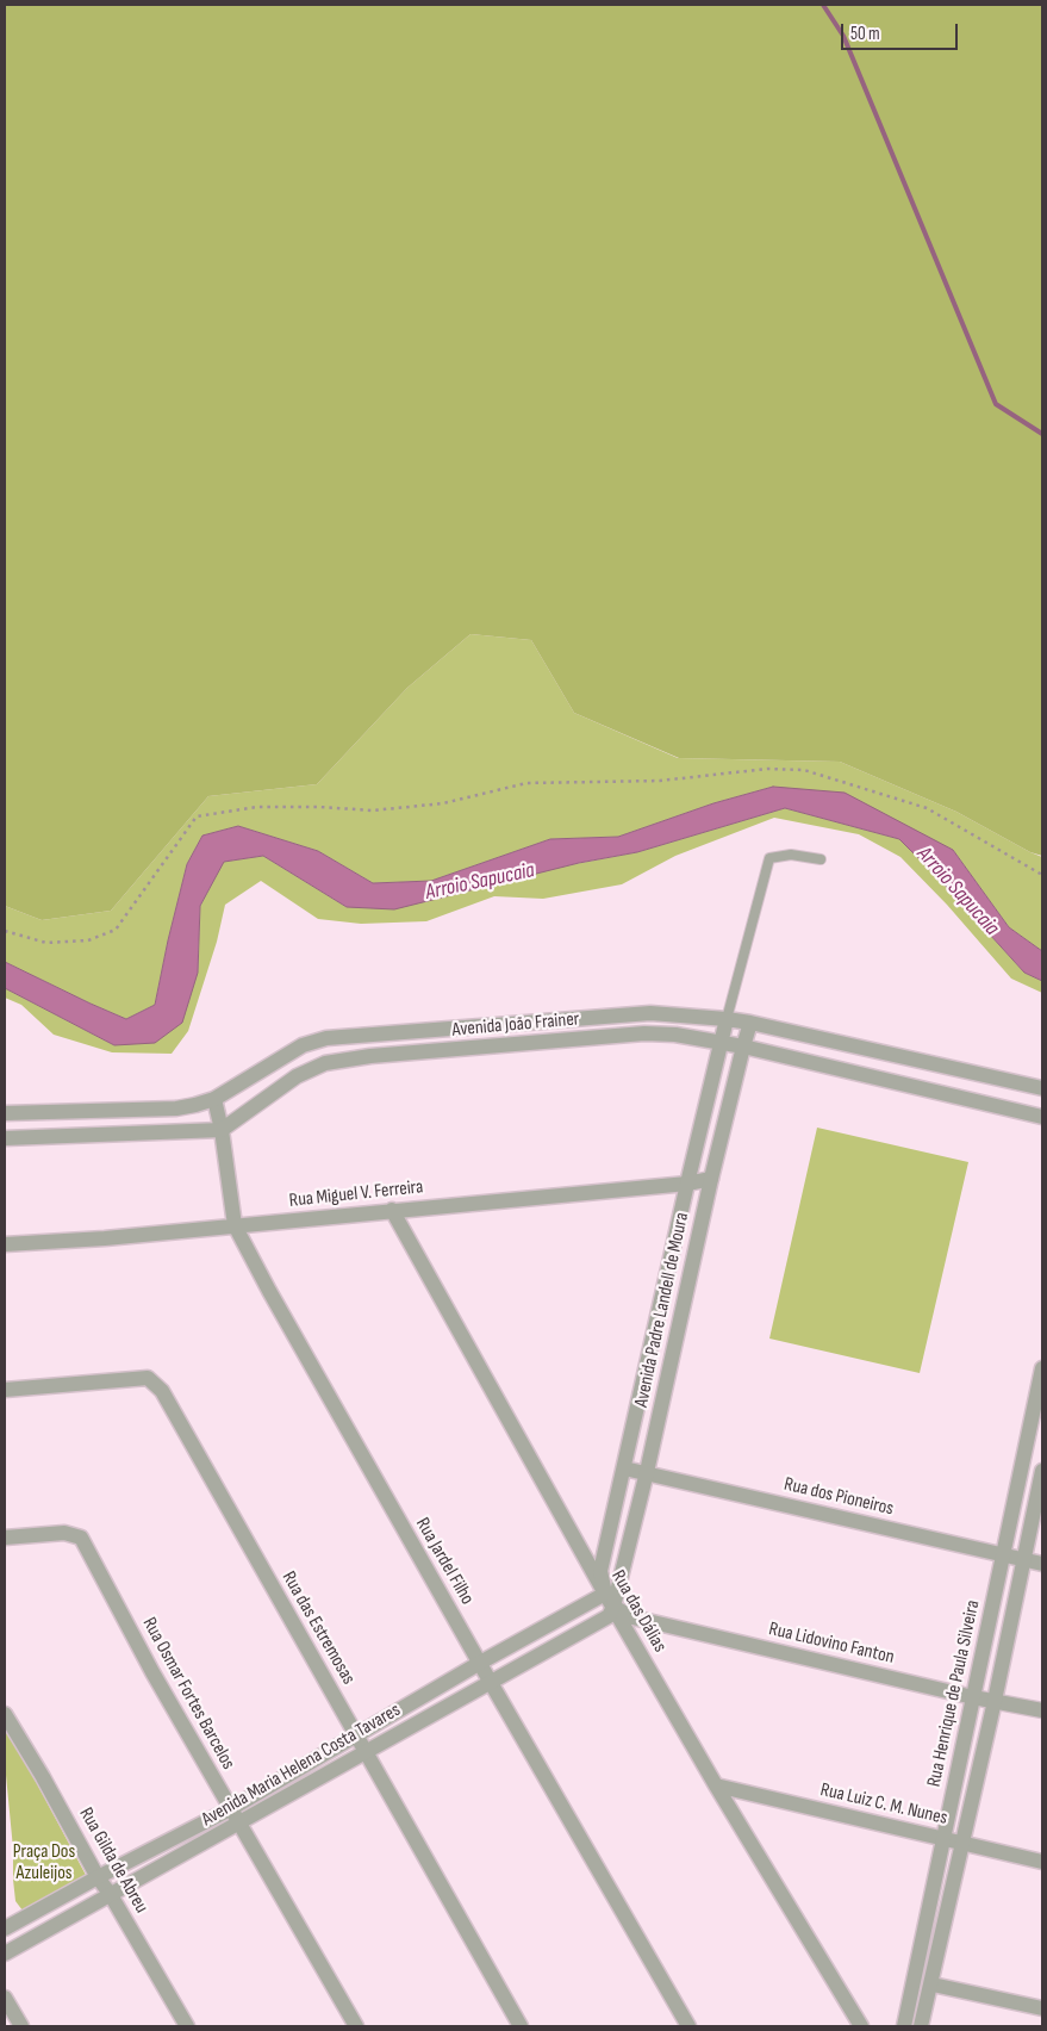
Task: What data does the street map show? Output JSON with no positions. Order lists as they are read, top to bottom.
{
  "streets": {
    "street": [
      "Avenida João Frainer",
      "Rua Miguel V. Ferreira",
      "Avenida Padre Landell de Moura",
      "Rua dos Pioneiros",
      "Rua Jardel Filho",
      "Rua das Dálias",
      "Rua das Estremosas",
      "Rua Lidovino Fanton",
      "Rua Osmar Fortes Barcelos",
      "Rua Henrique de Paula Silveira",
      "Avenida Maria Helena Costa Tavares",
      "Rua Luiz C. M. Nunes",
      "Rua Gilda de Abreu"
    ]
  },
  "crossings": [
    ["Avenida João Frainer", "Avenida Padre Landell de Moura"],
    ["Avenida João Frainer", "Rua Jardel Filho"],
    ["Rua Miguel V. Ferreira", "Avenida Padre Landell de Moura"],
    ["Rua Miguel V. Ferreira", "Rua Jardel Filho"],
    ["Rua Miguel V. Ferreira", "Rua das Dálias"],
    ["Avenida Padre Landell de Moura", "Rua dos Pioneiros"],
    ["Avenida Padre Landell de Moura", "Rua das Dálias"],
    ["Avenida Padre Landell de Moura", "Rua Lidovino Fanton"],
    ["Avenida Padre Landell de Moura", "Avenida Maria Helena Costa Tavares"],
    ["Rua dos Pioneiros", "Rua Henrique de Paula Silveira"],
    ["Rua Jardel Filho", "Avenida Maria Helena Costa Tavares"],
    ["Rua das Dálias", "Rua Lidovino Fanton"],
    ["Rua das Dálias", "Avenida Maria Helena Costa Tavares"],
    ["Rua das Dálias", "Rua Luiz C. M. Nunes"],
    ["Rua das Estremosas", "Avenida Maria Helena Costa Tavares"],
    ["Rua Lidovino Fanton", "Rua Henrique de Paula Silveira"],
    ["Rua Lidovino Fanton", "Avenida Maria Helena Costa Tavares"],
    ["Rua Osmar Fortes Barcelos", "Avenida Maria Helena Costa Tavares"],
    ["Rua Henrique de Paula Silveira", "Rua Luiz C. M. Nunes"],
    ["Avenida Maria Helena Costa Tavares", "Rua Gilda de Abreu"]
  ],
  "water": ["Arroio Sapucaia"],
  "parks": ["Praça Dos Azuleijos"],
  "scale_bar": "50 m"
}
